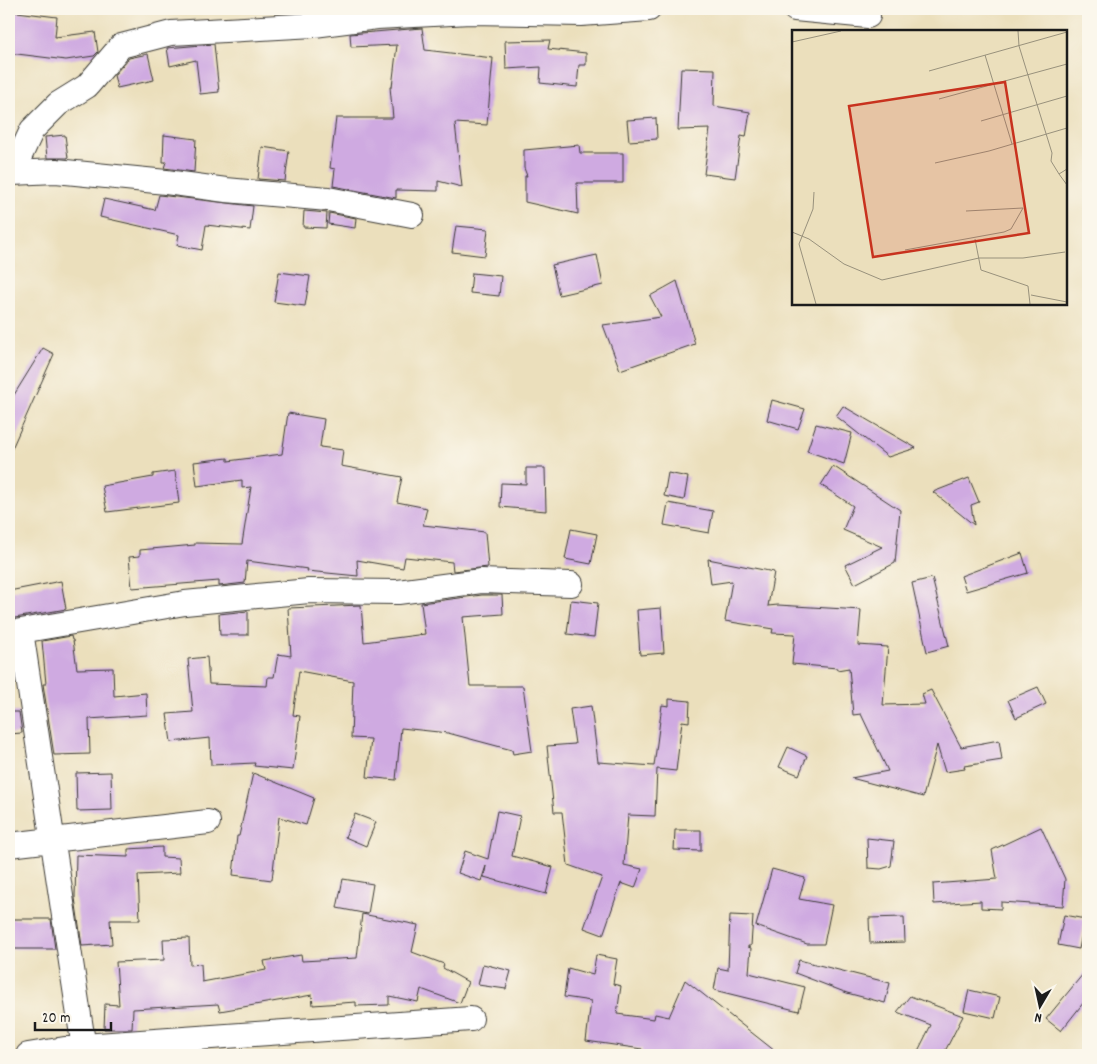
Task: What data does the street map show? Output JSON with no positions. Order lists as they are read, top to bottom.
{
  "scale_bar": "20 m",
  "north": "bottom"
}
